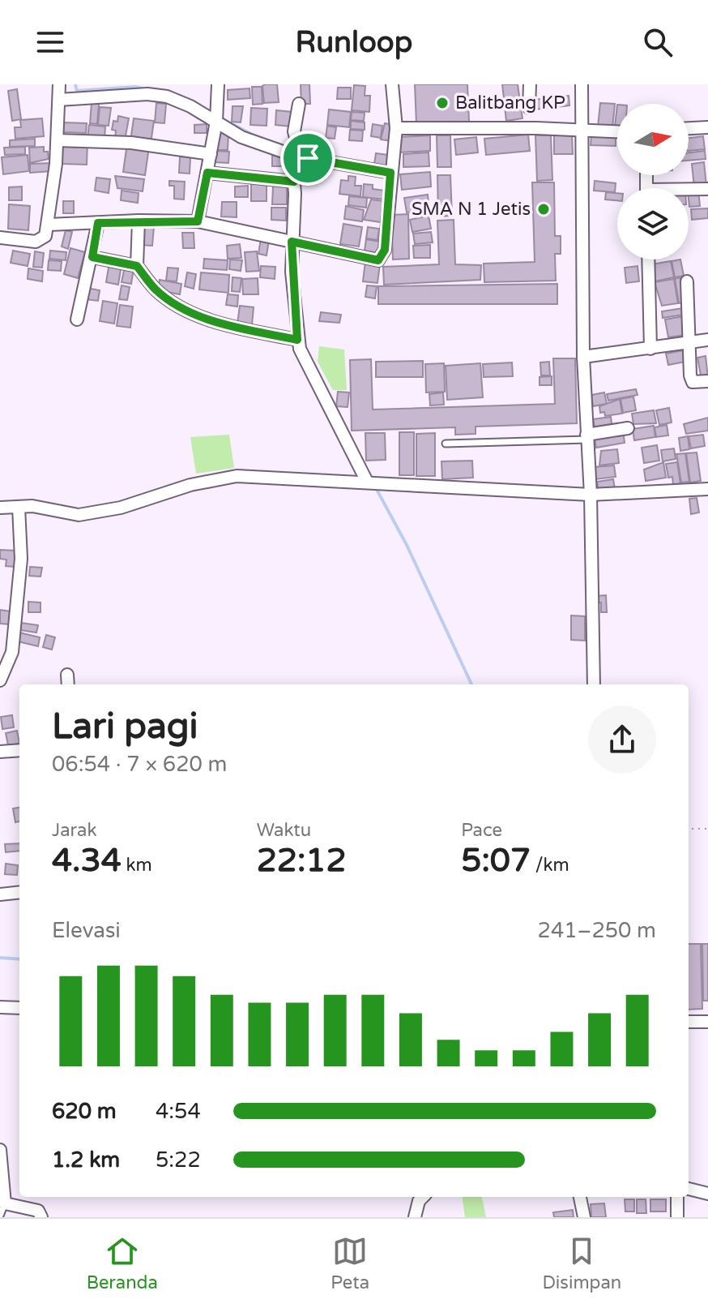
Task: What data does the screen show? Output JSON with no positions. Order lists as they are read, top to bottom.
{
  "places": ["Balitbang KP", "SMA N 1 Jetis"],
  "north": "right",
  "page": {
    "header": "Runloop",
    "heading": ["Lari pagi", "06:54 · 7 × 620 m"],
    "stats": [
      ["Jarak", "4.34 km"],
      ["Waktu", "22:12"],
      ["Pace", "5:07 /km"]
    ],
    "chart": ["Elevasi", "241–250 m"],
    "list": [
      {
        "name": "620 m",
        "note": "4:54"
      },
      {
        "name": "1.2 km",
        "note": "5:22"
      }
    ],
    "tabs": ["Beranda", "Peta", "Disimpan"]
  }
}
